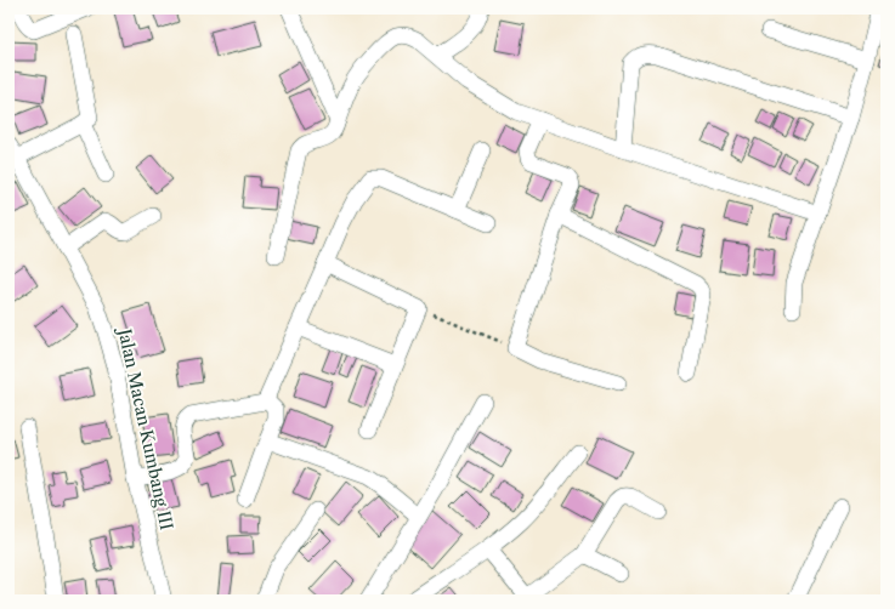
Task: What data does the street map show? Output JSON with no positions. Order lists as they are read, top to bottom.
{
  "streets": {
    "street": ["Jalan Macan Kumbang III"]
  }
}
